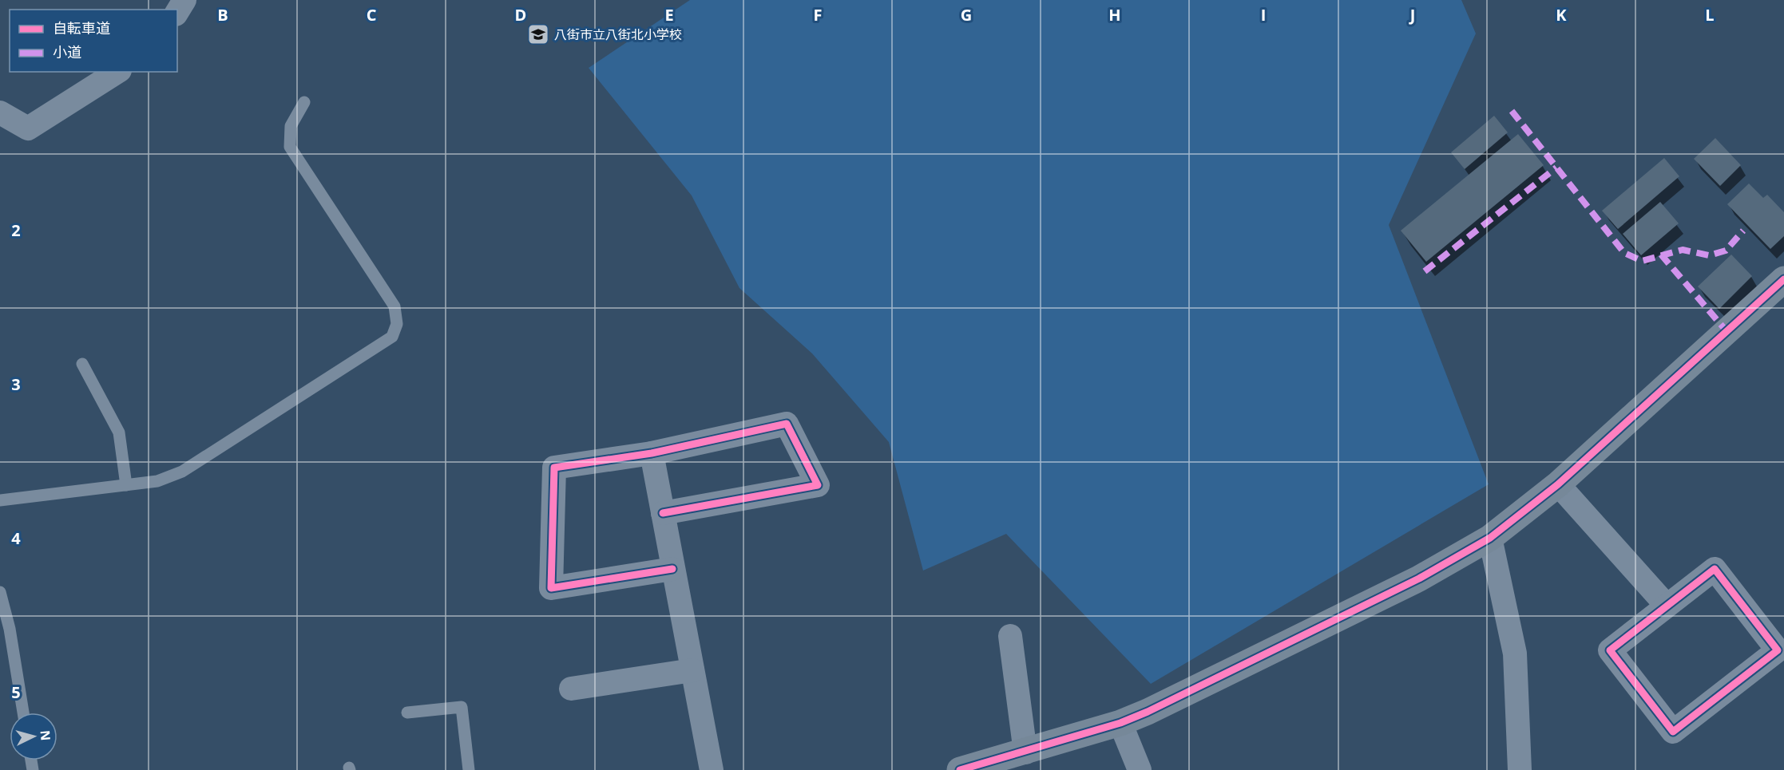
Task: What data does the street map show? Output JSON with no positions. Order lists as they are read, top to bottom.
{
  "places": {
    "school or university": ["八街市立八街北小学校"]
  },
  "legend": ["自転車道", "小道"],
  "north": "right",
  "grid": {
    "columns": [
      "B",
      "C",
      "D",
      "E",
      "F",
      "G",
      "H",
      "I",
      "J",
      "K",
      "L"
    ],
    "rows": [
      "2",
      "3",
      "4",
      "5"
    ]
  }
}
